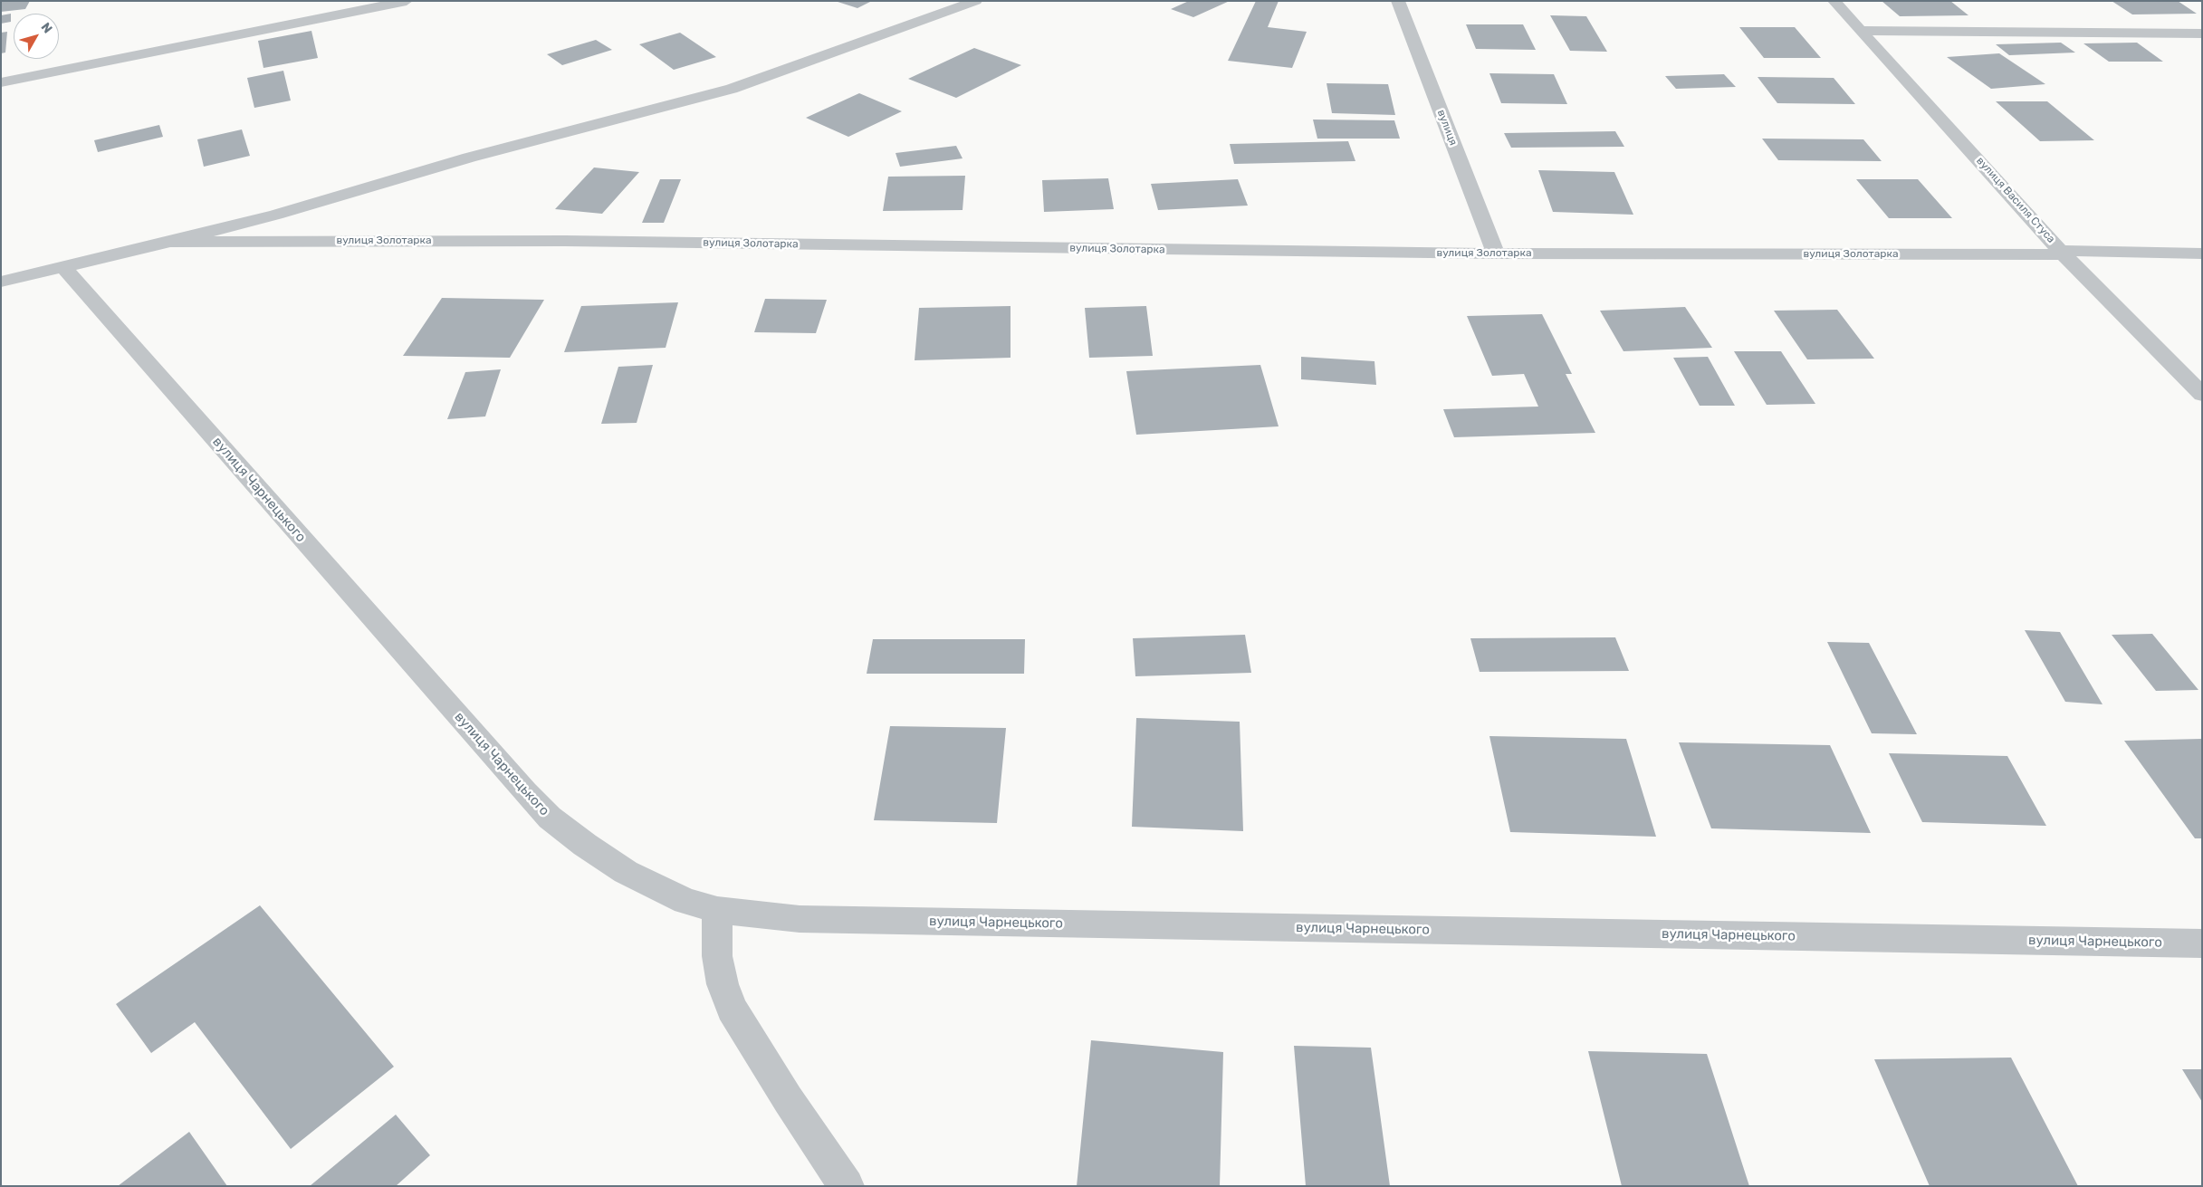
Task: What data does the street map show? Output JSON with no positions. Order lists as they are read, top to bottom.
{
  "streets": {
    "street": [
      "вулиця",
      "вулиця Василя Стуса",
      "вулиця Золотарка",
      "вулиця Чарнецького"
    ]
  },
  "crossings": [
    ["вулиця", "вулиця Золотарка"],
    ["вулиця Василя Стуса", "вулиця Золотарка"],
    ["вулиця Золотарка", "вулиця Чарнецького"]
  ],
  "north": "top right"
}
